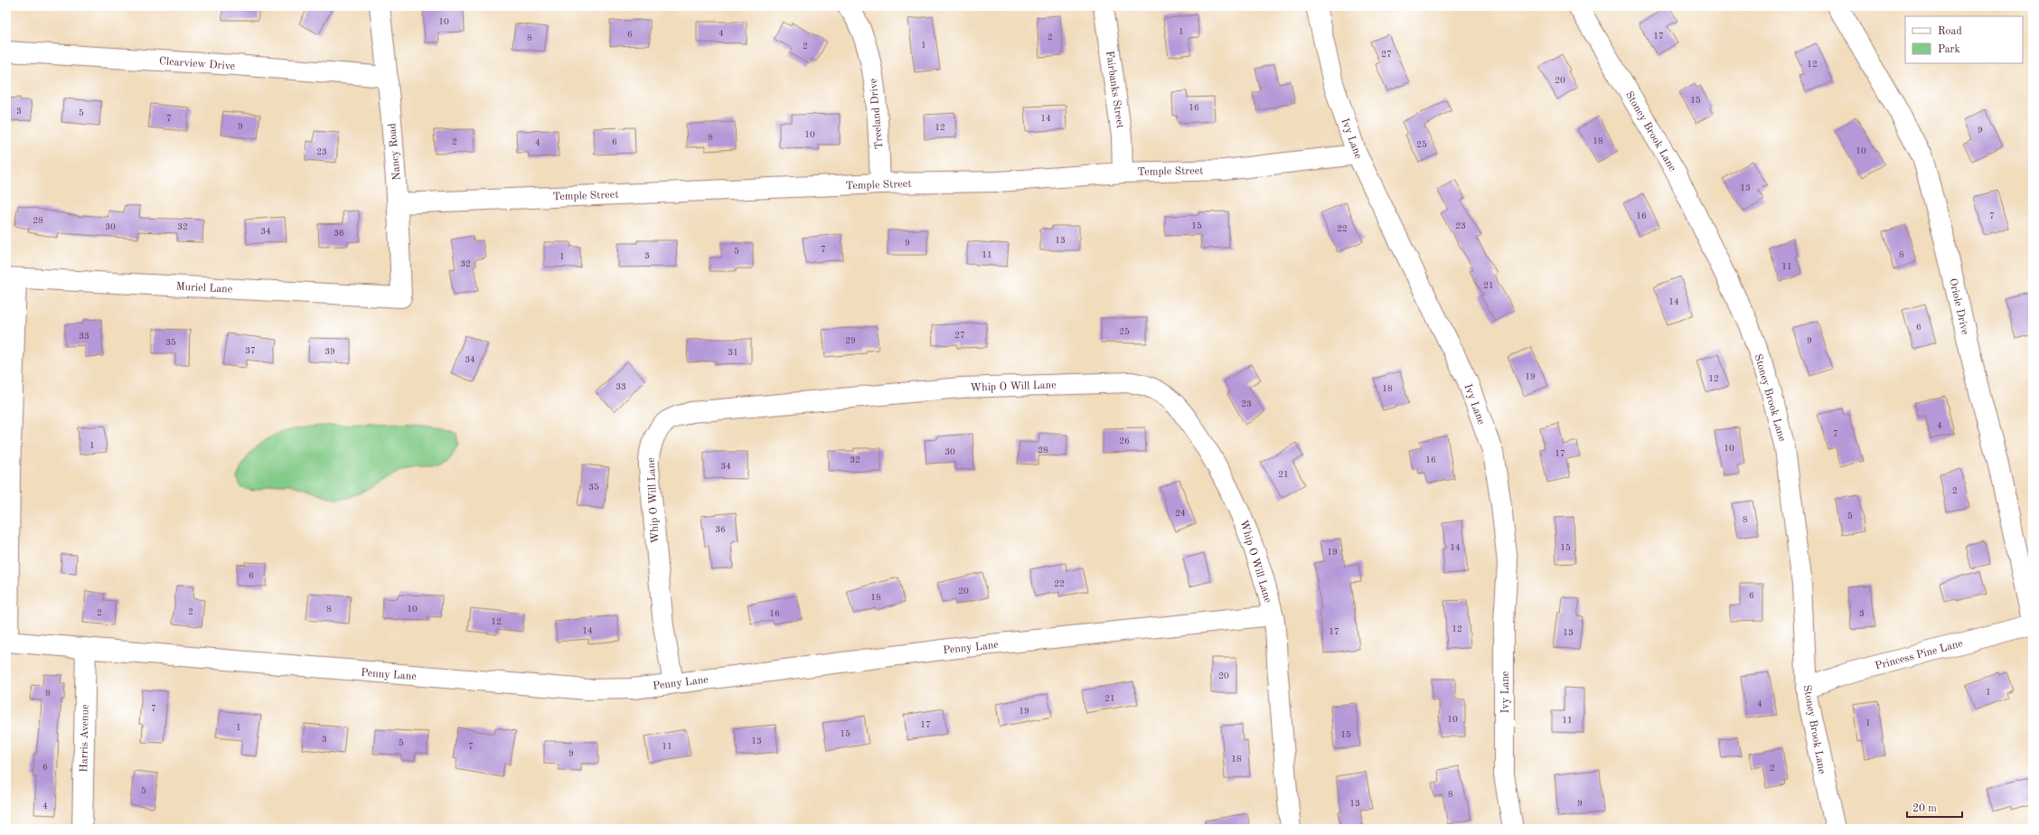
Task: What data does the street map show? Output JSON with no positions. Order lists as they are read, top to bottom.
{
  "streets": {
    "street": [
      "Clearview Drive",
      "Fairbanks Street",
      "Treeland Drive",
      "Stoney Brook Lane",
      "Ivy Lane",
      "Nancy Road",
      "Temple Street",
      "Muriel Lane",
      "Oriole Drive",
      "Whip O Will Lane",
      "Penny Lane",
      "Princess Pine Lane",
      "Harris Avenue"
    ]
  },
  "crossings": [
    ["Clearview Drive", "Nancy Road"],
    ["Fairbanks Street", "Temple Street"],
    ["Treeland Drive", "Temple Street"],
    ["Stoney Brook Lane", "Princess Pine Lane"],
    ["Ivy Lane", "Temple Street"],
    ["Nancy Road", "Temple Street"],
    ["Nancy Road", "Muriel Lane"],
    ["Oriole Drive", "Princess Pine Lane"],
    ["Whip O Will Lane", "Penny Lane"],
    ["Penny Lane", "Harris Avenue"]
  ],
  "house_numbers": [
    "10",
    "1",
    "4",
    "6",
    "17",
    "2",
    "8",
    "1",
    "2",
    "27",
    "12",
    "20",
    "15",
    "16",
    "3",
    "5",
    "7",
    "14",
    "9",
    "12",
    "9",
    "10",
    "8",
    "18",
    "2",
    "6",
    "4",
    "25",
    "10",
    "23",
    "13",
    "16",
    "7",
    "28",
    "15",
    "23",
    "30",
    "32",
    "22",
    "34",
    "36",
    "13",
    "9",
    "7",
    "5",
    "11",
    "8",
    "3",
    "1",
    "32",
    "11",
    "21",
    "14",
    "6",
    "25",
    "27",
    "33",
    "29",
    "9",
    "35",
    "37",
    "39",
    "31",
    "34",
    "19",
    "12",
    "33",
    "18",
    "23",
    "4",
    "7",
    "26",
    "1",
    "10",
    "28",
    "30",
    "17",
    "32",
    "16",
    "34",
    "21",
    "35",
    "2",
    "24",
    "5",
    "8",
    "36",
    "14",
    "15",
    "19",
    "6",
    "22",
    "20",
    "6",
    "18",
    "8",
    "10",
    "2",
    "2",
    "16",
    "3",
    "12",
    "12",
    "14",
    "17",
    "13",
    "20",
    "1",
    "8",
    "21",
    "4",
    "7",
    "19",
    "10",
    "11",
    "1",
    "17",
    "1",
    "15",
    "15",
    "3",
    "13",
    "5",
    "7",
    "11",
    "9",
    "18",
    "6",
    "2",
    "5",
    "8",
    "13",
    "9",
    "4"
  ],
  "legend": ["Road", "Park"],
  "scale_bar": "20 m"
}
